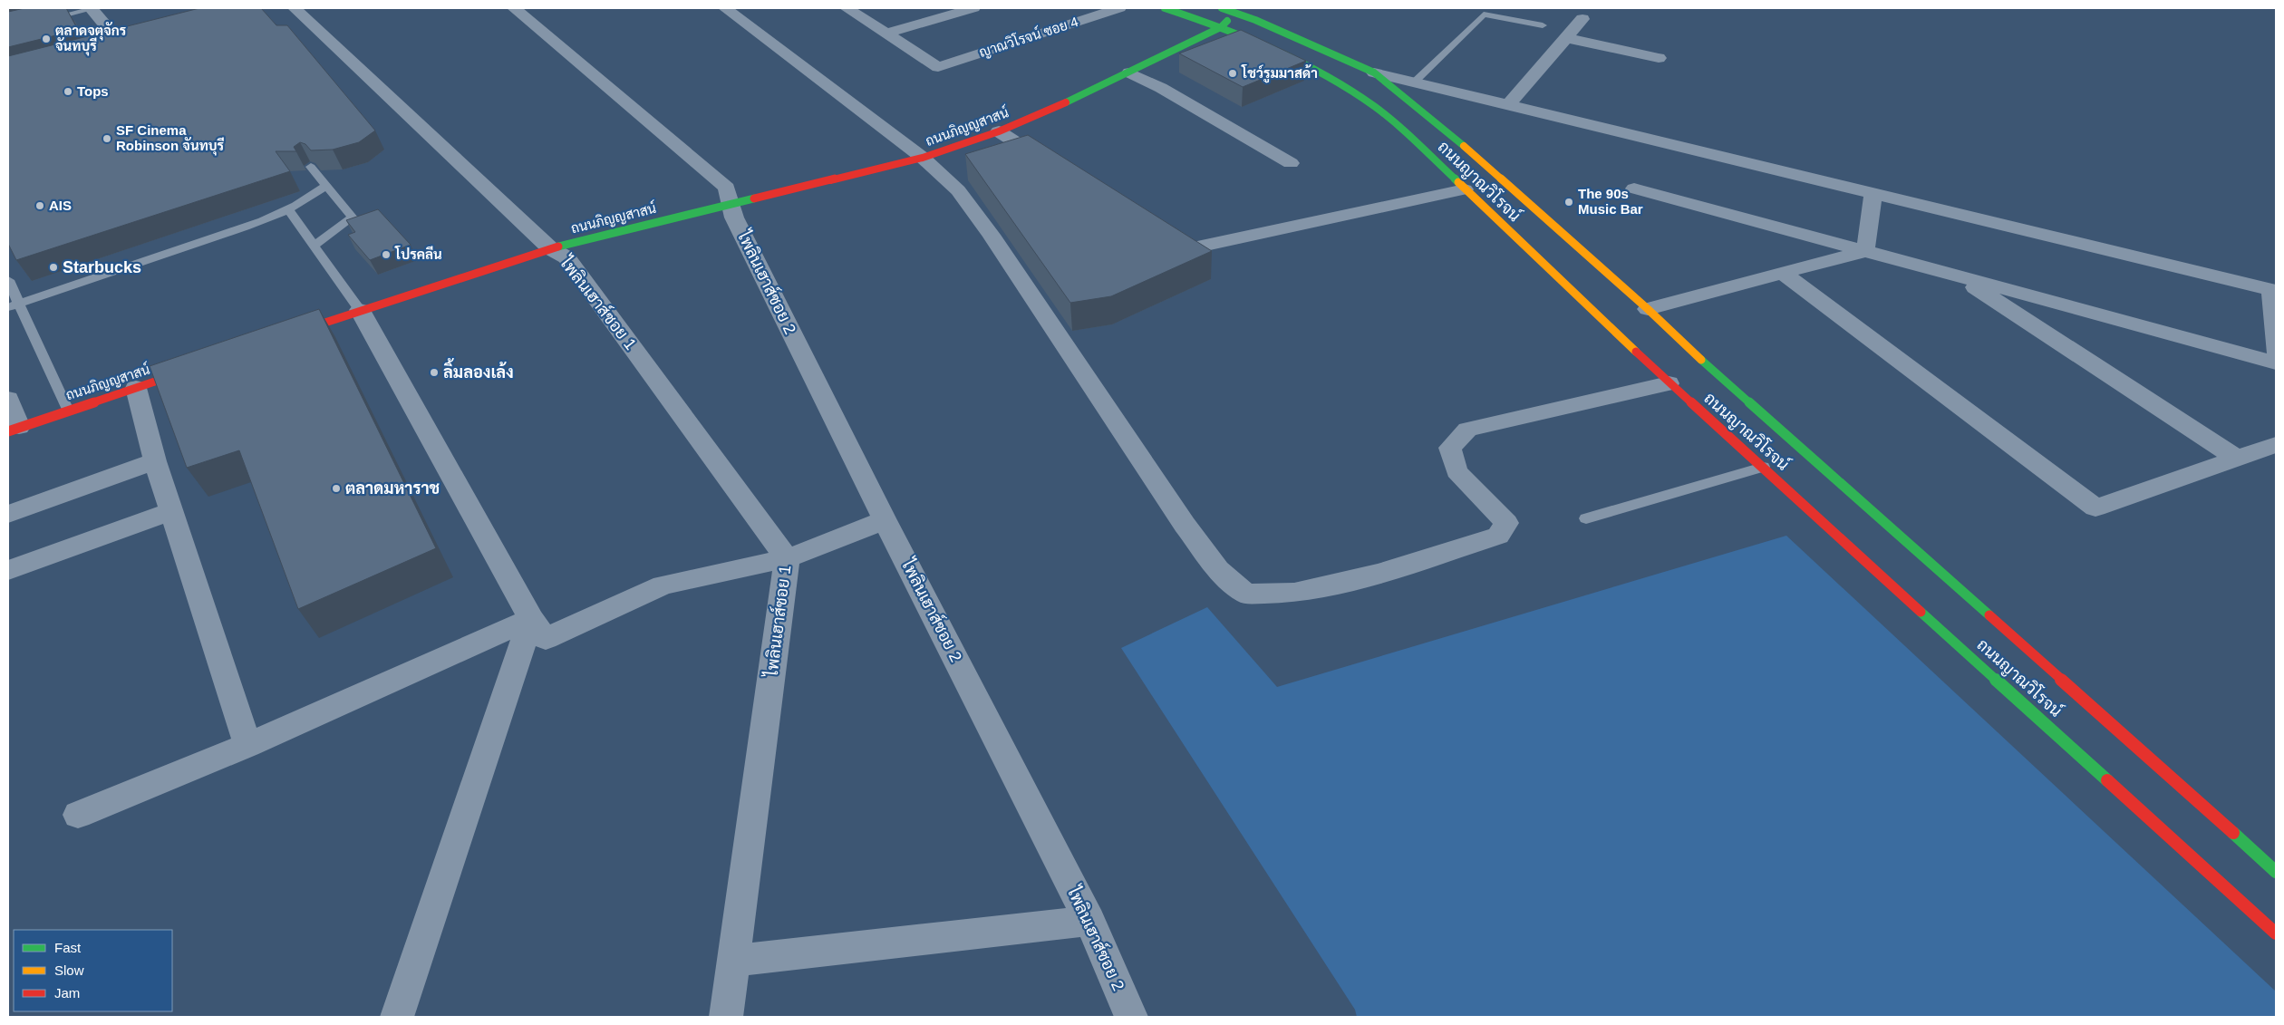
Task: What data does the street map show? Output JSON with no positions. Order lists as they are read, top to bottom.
{
  "streets": {
    "main road": ["ถนนภิญญสาสน์", "ถนนญาณวิโรจน์"],
    "street": ["ญาณวิโรจน์ ซอย 4", "ไพลินเฮาส์ซอย 2", "ไพลินเฮาส์ซอย 1"]
  },
  "crossings": [
    ["ถนนภิญญสาสน์", "ถนนญาณวิโรจน์"],
    ["ถนนภิญญสาสน์", "ไพลินเฮาส์ซอย 2"],
    ["ถนนภิญญสาสน์", "ไพลินเฮาส์ซอย 1"]
  ],
  "places": [
    "ตลาดจตุจักร จันทบุรี",
    "โชว์รูมมาสด้า",
    "Tops",
    "SF Cinema Robinson จันทบุรี",
    "The 90s Music Bar",
    "AIS",
    "โปรคลีน",
    "Starbucks",
    "ลิ้มลองเล้ง",
    "ตลาดมหาราช"
  ],
  "legend": ["Fast", "Slow", "Jam"]
}
